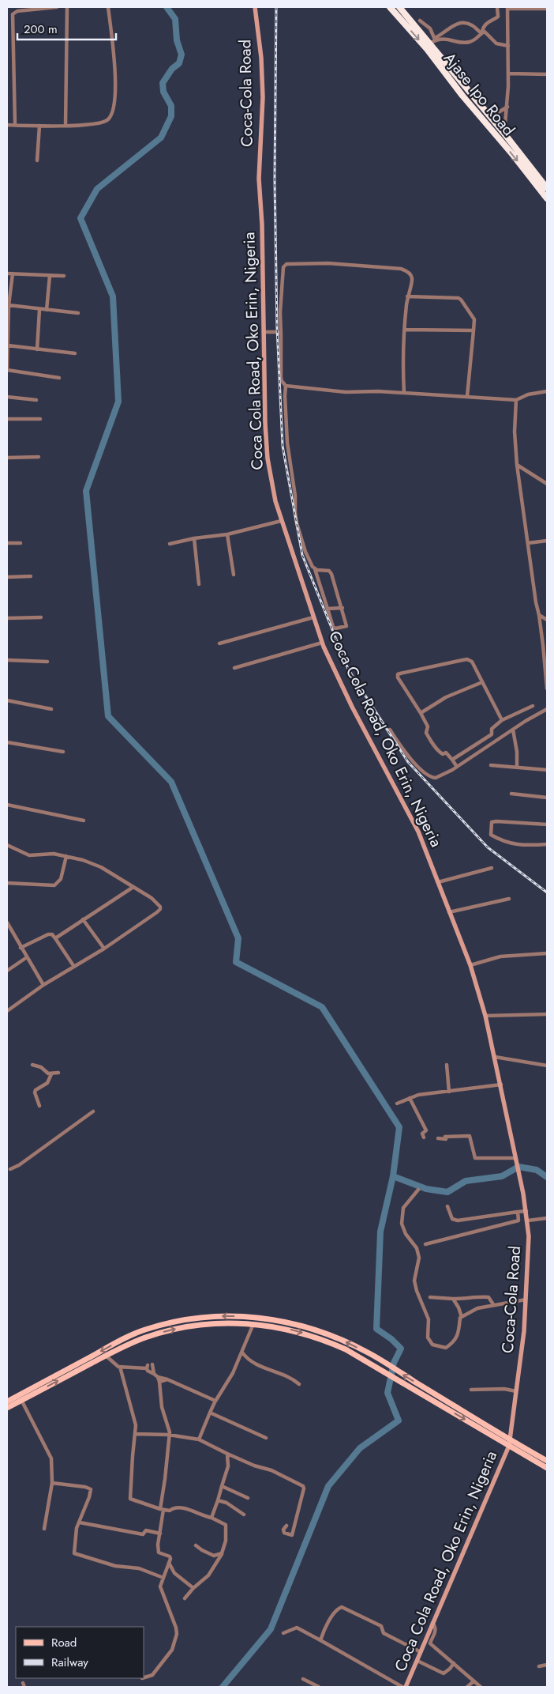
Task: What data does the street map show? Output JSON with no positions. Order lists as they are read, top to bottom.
{
  "streets": {
    "highway": ["Ajase Ipo Road"],
    "street": ["Coca-Cola Road", "Coca Cola Road, Oko Erin, Nigeria"]
  },
  "crossings": [
    ["Coca-Cola Road", "Coca Cola Road, Oko Erin, Nigeria"]
  ],
  "legend": ["Road", "Railway"],
  "scale_bar": "200 m"
}
